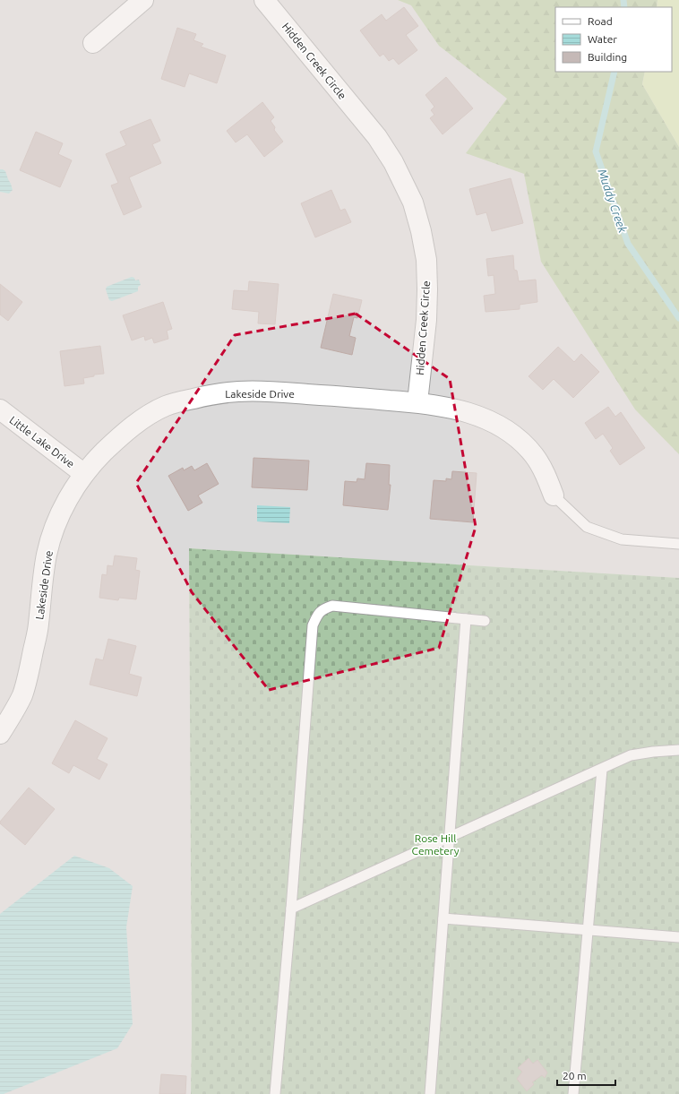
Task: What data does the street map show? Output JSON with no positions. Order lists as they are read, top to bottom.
{
  "streets": {
    "street": ["Hidden Creek Circle", "Lakeside Drive", "Little Lake Drive"]
  },
  "crossings": [
    ["Hidden Creek Circle", "Lakeside Drive"],
    ["Lakeside Drive", "Little Lake Drive"]
  ],
  "water": ["Muddy Creek"],
  "parks": ["Rose Hill Cemetery"],
  "legend": ["Road", "Water", "Building"],
  "scale_bar": "20 m"
}
